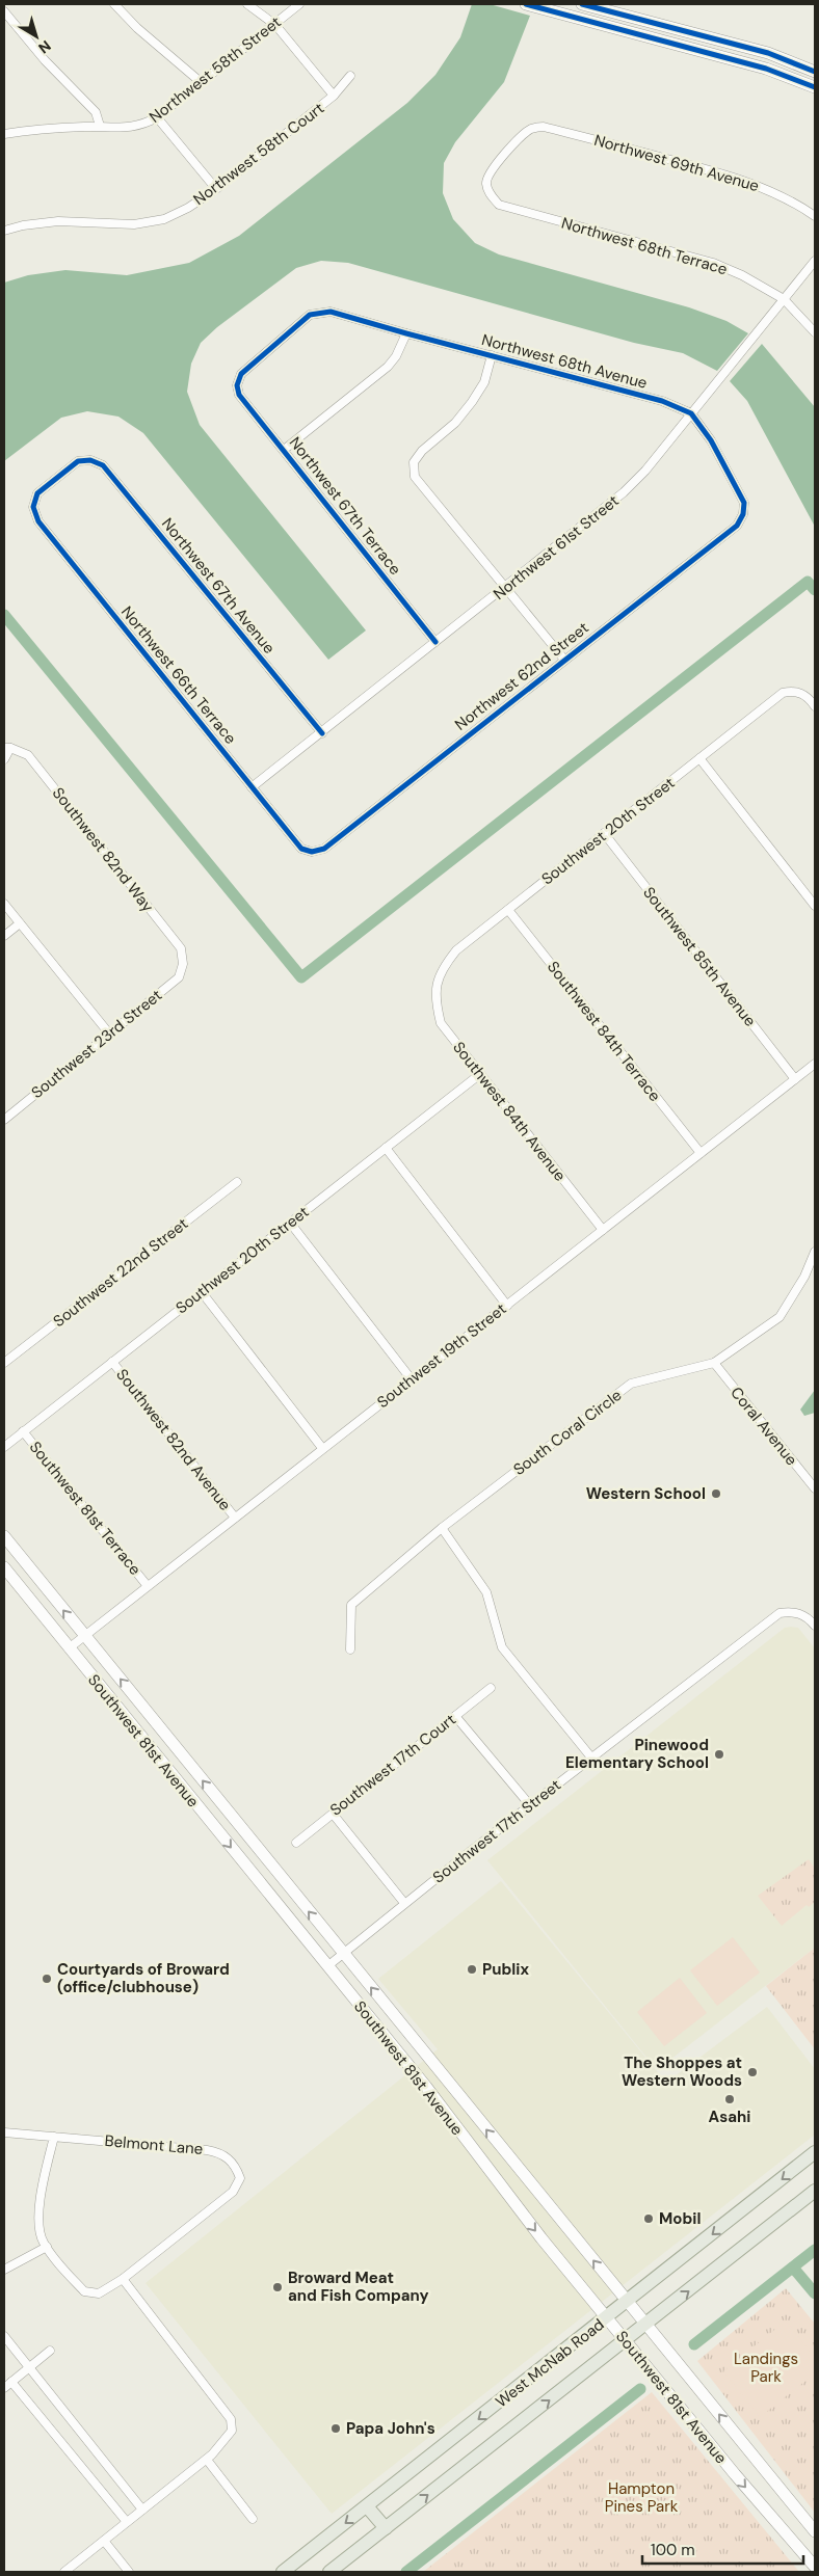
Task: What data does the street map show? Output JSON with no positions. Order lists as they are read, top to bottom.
{
  "streets": {
    "main road": ["West McNab Road"],
    "street": [
      "Northwest 58th Street",
      "Northwest 58th Court",
      "Northwest 69th Avenue",
      "Northwest 68th Terrace",
      "Northwest 68th Avenue",
      "Northwest 67th Terrace",
      "Northwest 61st Street",
      "Northwest 67th Avenue",
      "Northwest 66th Terrace",
      "Northwest 62nd Street",
      "Southwest 20th Street",
      "Southwest 82nd Way",
      "Southwest 85th Avenue",
      "Southwest 84th Terrace",
      "Southwest 23rd Street",
      "Southwest 84th Avenue",
      "Southwest 22nd Street",
      "Southwest 19th Street",
      "Coral Avenue",
      "South Coral Circle",
      "Southwest 82nd Avenue",
      "Southwest 81st Terrace",
      "Southwest 81st Avenue",
      "Southwest 17th Court",
      "Southwest 17th Street",
      "Belmont Lane"
    ]
  },
  "crossings": [
    ["Northwest 69th Avenue", "Northwest 68th Terrace"],
    ["Northwest 68th Terrace", "Northwest 61st Street"],
    ["Northwest 68th Avenue", "Northwest 67th Terrace"],
    ["Northwest 68th Avenue", "Northwest 61st Street"],
    ["Northwest 68th Avenue", "Northwest 62nd Street"],
    ["Northwest 67th Terrace", "Northwest 61st Street"],
    ["Northwest 61st Street", "Northwest 67th Avenue"],
    ["Northwest 61st Street", "Northwest 66th Terrace"],
    ["Northwest 61st Street", "Northwest 62nd Street"],
    ["Northwest 67th Avenue", "Northwest 66th Terrace"],
    ["Northwest 66th Terrace", "Northwest 62nd Street"],
    ["Southwest 20th Street", "Southwest 85th Avenue"],
    ["Southwest 20th Street", "Southwest 84th Terrace"],
    ["Southwest 20th Street", "Southwest 84th Avenue"],
    ["Southwest 20th Street", "Southwest 82nd Avenue"],
    ["Southwest 20th Street", "Southwest 81st Terrace"],
    ["Southwest 82nd Way", "Southwest 23rd Street"],
    ["Southwest 85th Avenue", "Southwest 19th Street"],
    ["Southwest 84th Terrace", "Southwest 19th Street"],
    ["Southwest 84th Avenue", "Southwest 19th Street"],
    ["Southwest 19th Street", "Southwest 82nd Avenue"],
    ["Southwest 19th Street", "Southwest 81st Terrace"],
    ["Southwest 19th Street", "Southwest 81st Avenue"],
    ["Coral Avenue", "South Coral Circle"],
    ["Southwest 81st Avenue", "Southwest 17th Street"],
    ["Southwest 81st Avenue", "West McNab Road"]
  ],
  "parks": ["Landings Park", "Hampton Pines Park"],
  "places": [
    "Western School",
    "Pinewood Elementary School",
    "Publix",
    "Courtyards of Broward (office/clubhouse)",
    "The Shoppes at Western Woods",
    "Asahi",
    "Mobil",
    "Broward Meat and Fish Company",
    "Papa John's"
  ],
  "scale_bar": "100 m",
  "north": "bottom right"
}
